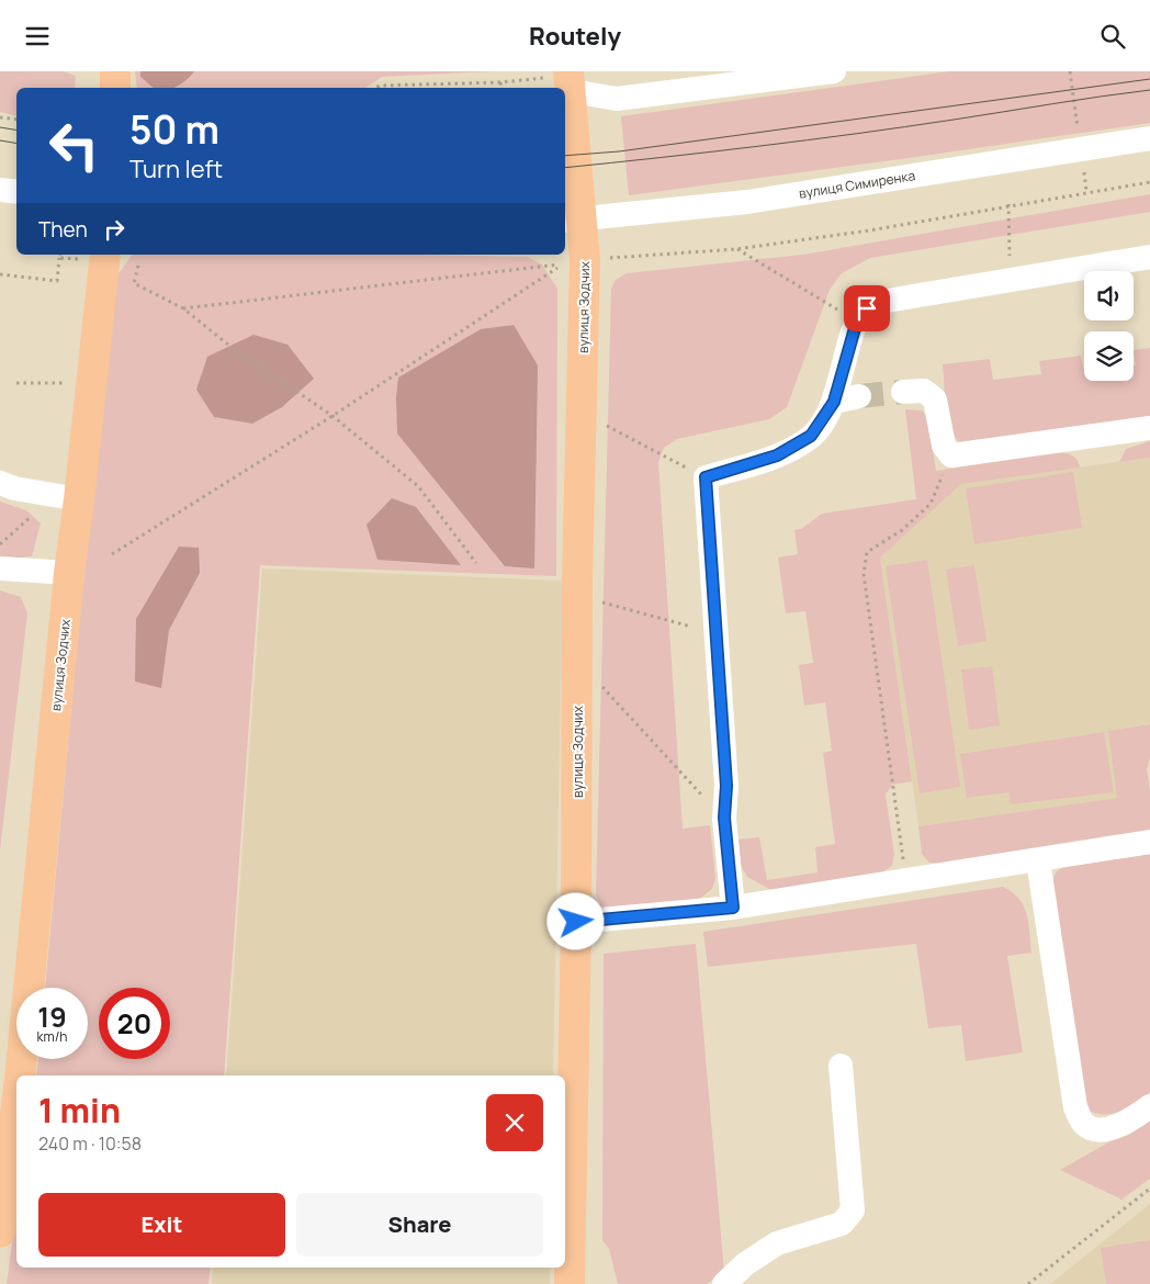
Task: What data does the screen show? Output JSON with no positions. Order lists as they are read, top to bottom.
{
  "streets": {
    "main road": ["вулиця Зодчих"],
    "street": ["вулиця Симиренка"]
  },
  "crossings": [
    ["вулиця Симиренка", "вулиця Зодчих"]
  ],
  "page": {
    "header": "Routely",
    "turn": ["50 m", "Turn left"],
    "then": "Then",
    "speed": "19 km/h",
    "limit": "20",
    "heading": ["1 min", "240 m · 10:58"],
    "buttons": ["Exit", "Share"]
  }
}
